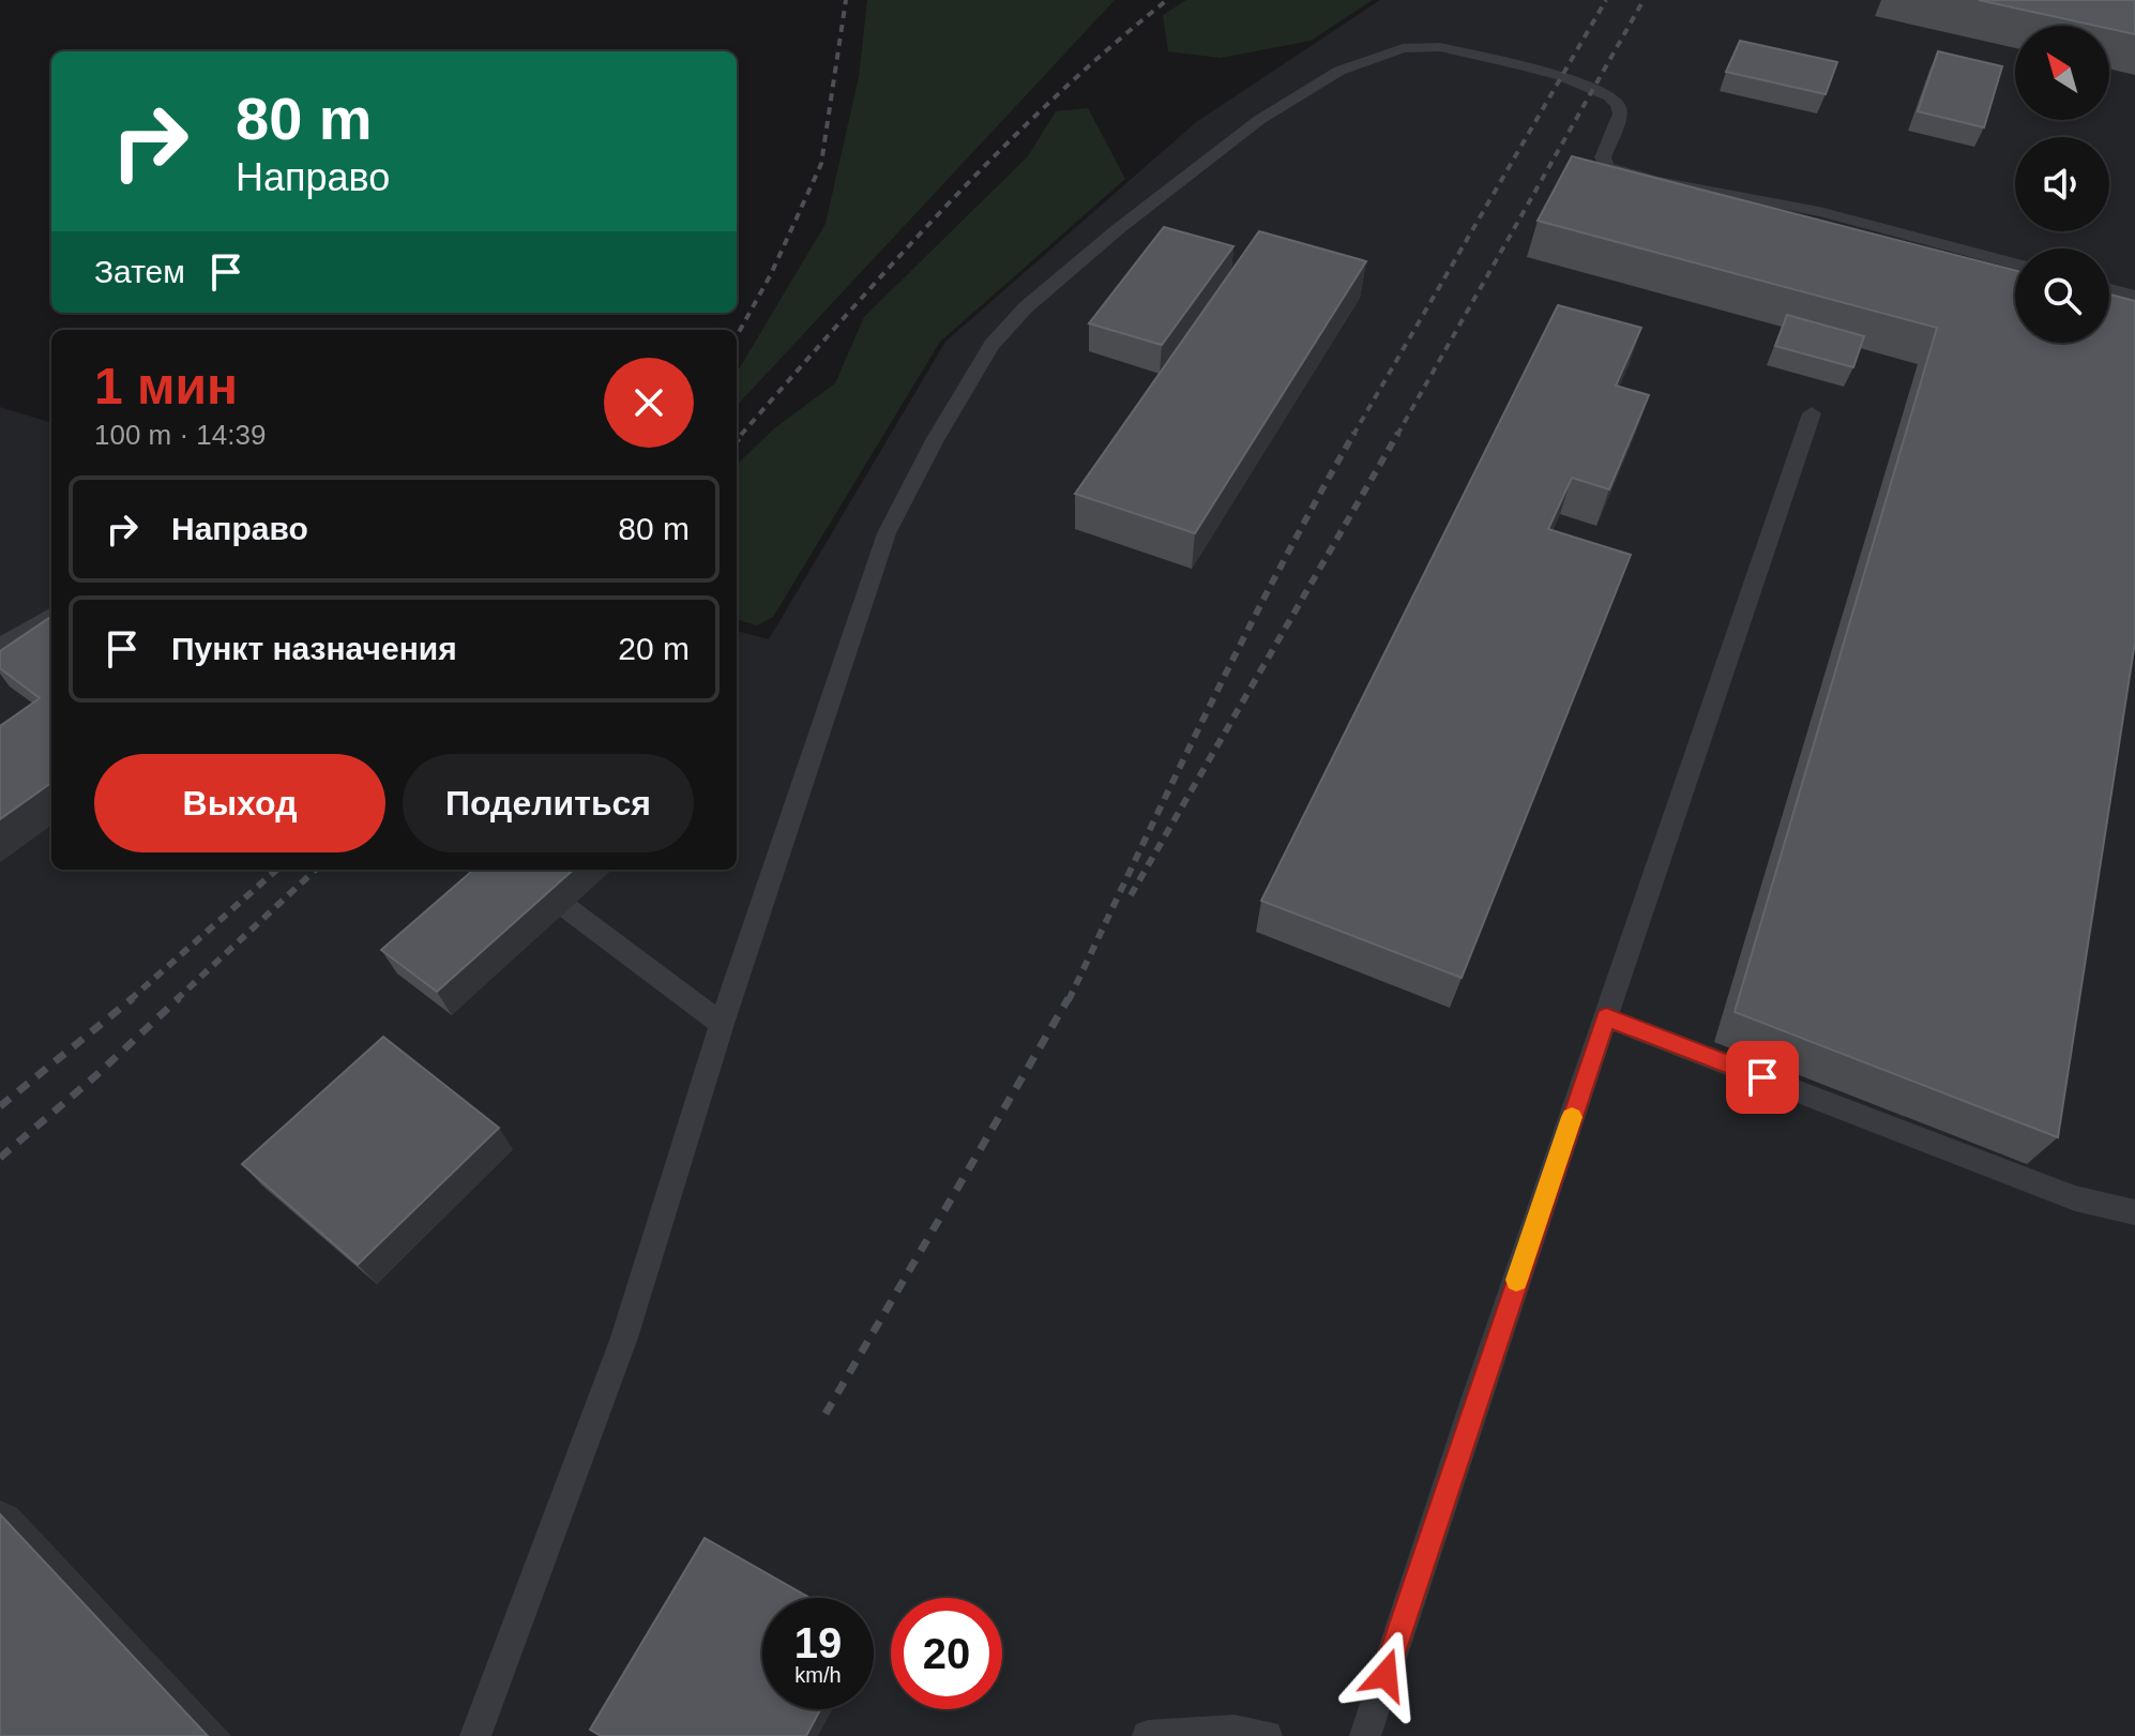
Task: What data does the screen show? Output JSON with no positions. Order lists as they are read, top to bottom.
{
  "north": "top left",
  "page": {
    "turn": ["80 m", "Направо"],
    "then": "Затем",
    "heading": ["1 мин", "100 m · 14:39"],
    "list": [
      {
        "name": "Направо",
        "value": "80 m"
      },
      {
        "name": "Пункт назначения",
        "value": "20 m"
      }
    ],
    "buttons": ["Выход", "Поделиться"],
    "speed": "19 km/h",
    "limit": "20"
  }
}
